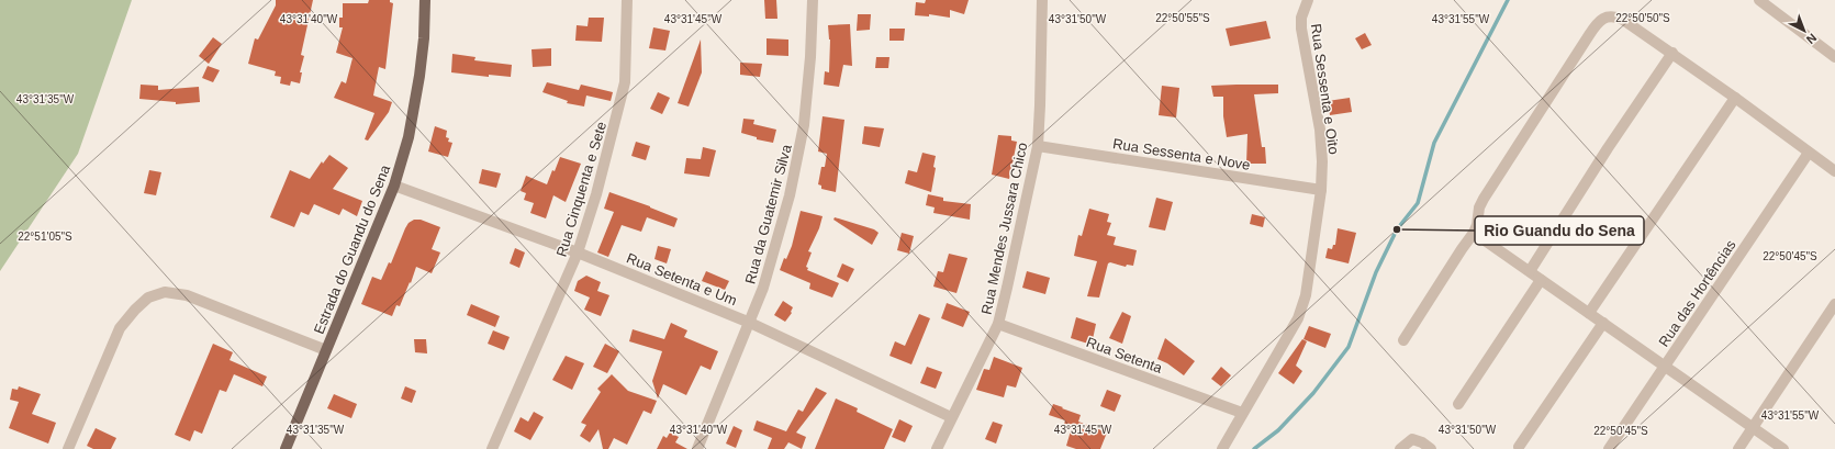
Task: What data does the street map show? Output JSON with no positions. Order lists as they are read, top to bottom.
{
  "streets": {
    "main road": ["Estrada do Guandu do Sena"],
    "street": [
      "Rua Sessenta e Oito",
      "Rua Sessenta e Nove",
      "Rua Cinquenta e Sete",
      "Rua da Guatemir Silva",
      "Rua Mendes Jussara Chico",
      "Rua Setenta e Um",
      "Rua das Hortências",
      "Rua Setenta"
    ]
  },
  "crossings": [
    ["Rua Sessenta e Oito", "Rua Sessenta e Nove"],
    ["Rua Sessenta e Oito", "Rua Setenta"],
    ["Rua Sessenta e Nove", "Rua Mendes Jussara Chico"],
    ["Rua Cinquenta e Sete", "Rua Setenta e Um"],
    ["Rua da Guatemir Silva", "Rua Setenta e Um"],
    ["Rua Mendes Jussara Chico", "Rua Setenta e Um"],
    ["Rua Mendes Jussara Chico", "Rua Setenta"],
    ["Estrada do Guandu do Sena", "Rua Setenta e Um"]
  ],
  "places": ["Rio Guandu do Sena"],
  "north": "bottom right",
  "coordinates": [
    "22°50'55\"S",
    "22°50'50\"S",
    "43°31'40\"W",
    "43°31'45\"W",
    "43°31'50\"W",
    "43°31'55\"W",
    "43°31'35\"W",
    "22°51'05\"S",
    "22°50'45\"S"
  ]
}
